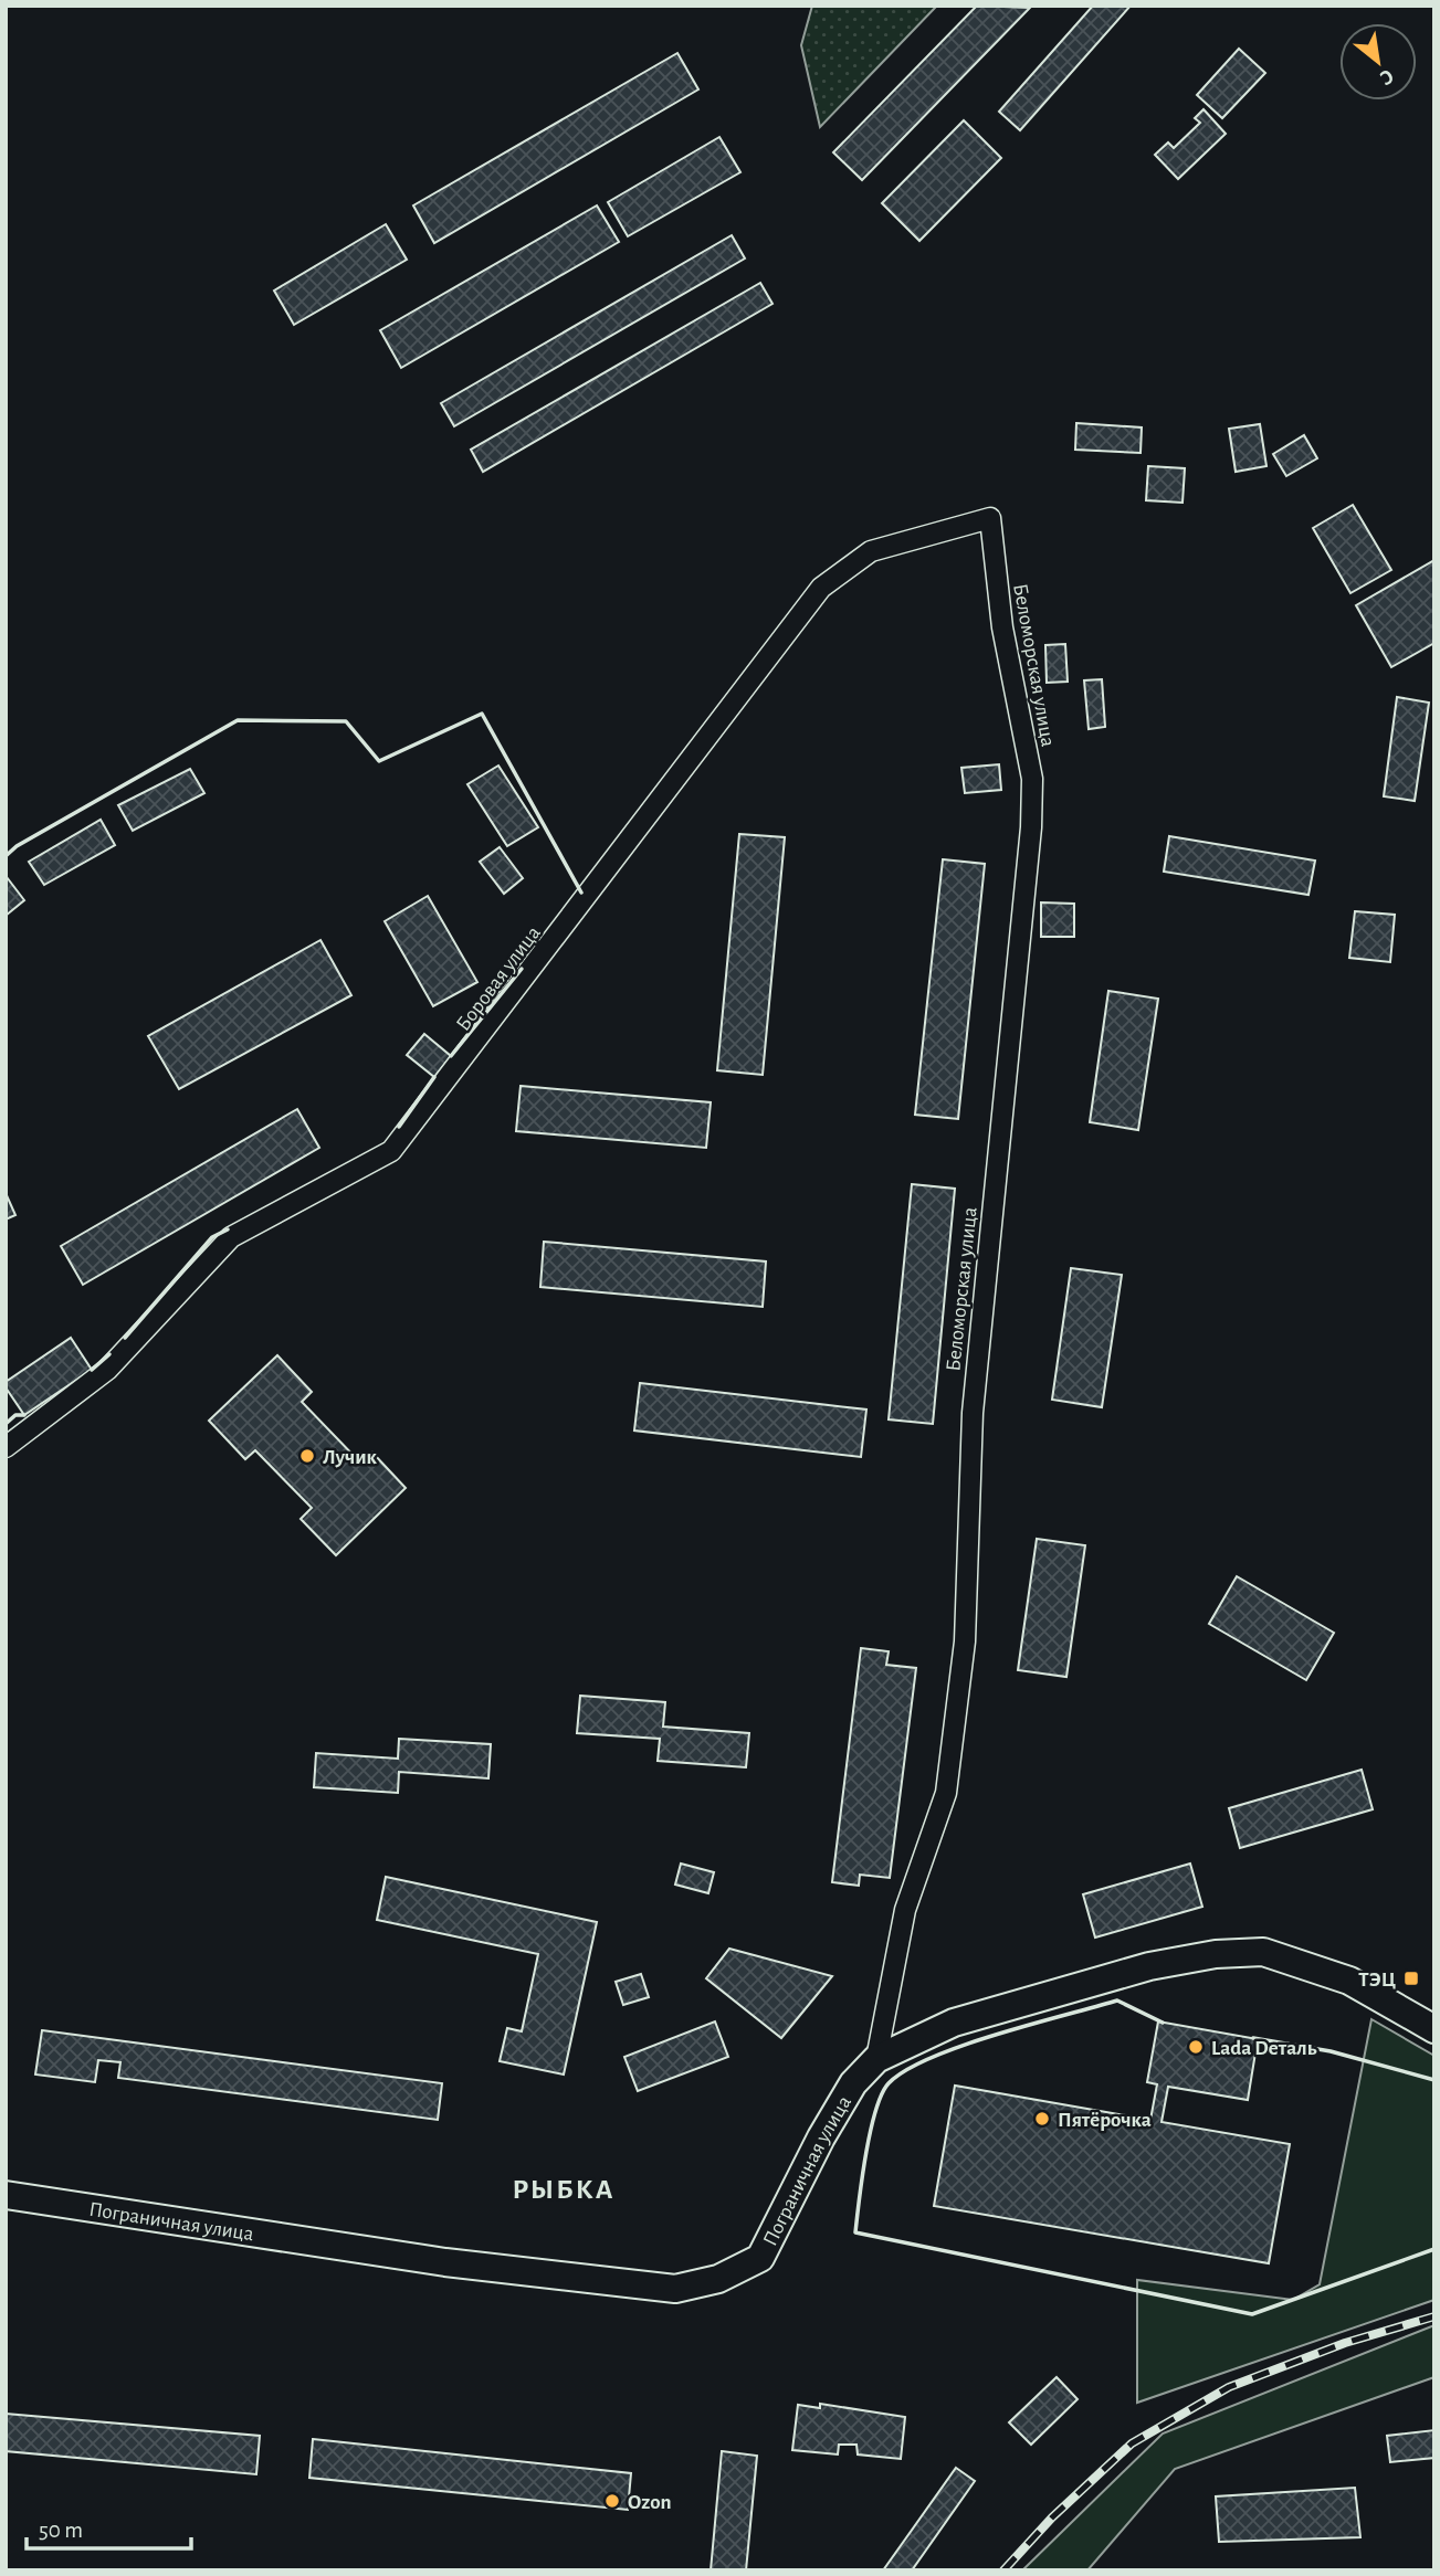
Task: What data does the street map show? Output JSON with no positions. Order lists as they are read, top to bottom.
{
  "streets": {
    "main road": ["Пограничная улица"],
    "street": ["Беломорская улица", "Боровая улица"]
  },
  "crossings": [
    ["Беломорская улица", "Боровая улица"],
    ["Беломорская улица", "Пограничная улица"]
  ],
  "districts": ["РЫБКА"],
  "places": {
    "other": [
      "Лучик",
      "Lada Dеталь",
      "Пятёрочка",
      "Ozon"
    ],
    "transit": ["ТЭЦ"]
  },
  "scale_bar": "50 m",
  "north": "bottom right"
}
